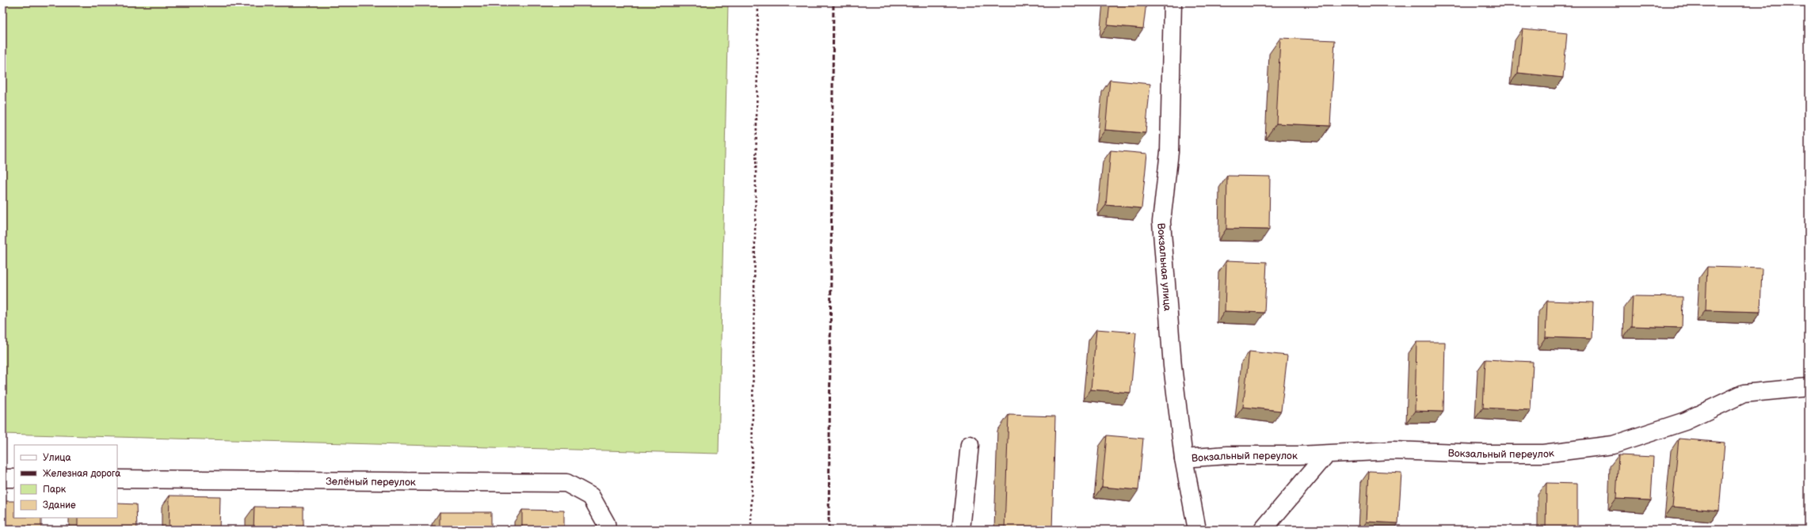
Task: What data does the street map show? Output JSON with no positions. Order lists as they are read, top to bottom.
{
  "streets": {
    "street": ["Вокзальная улица", "Вокзальный переулок", "Зелёный переулок"]
  },
  "crossings": [
    ["Вокзальная улица", "Вокзальный переулок"]
  ],
  "legend": [
    "Улица",
    "Железная дорога",
    "Парк",
    "Здание"
  ]
}
